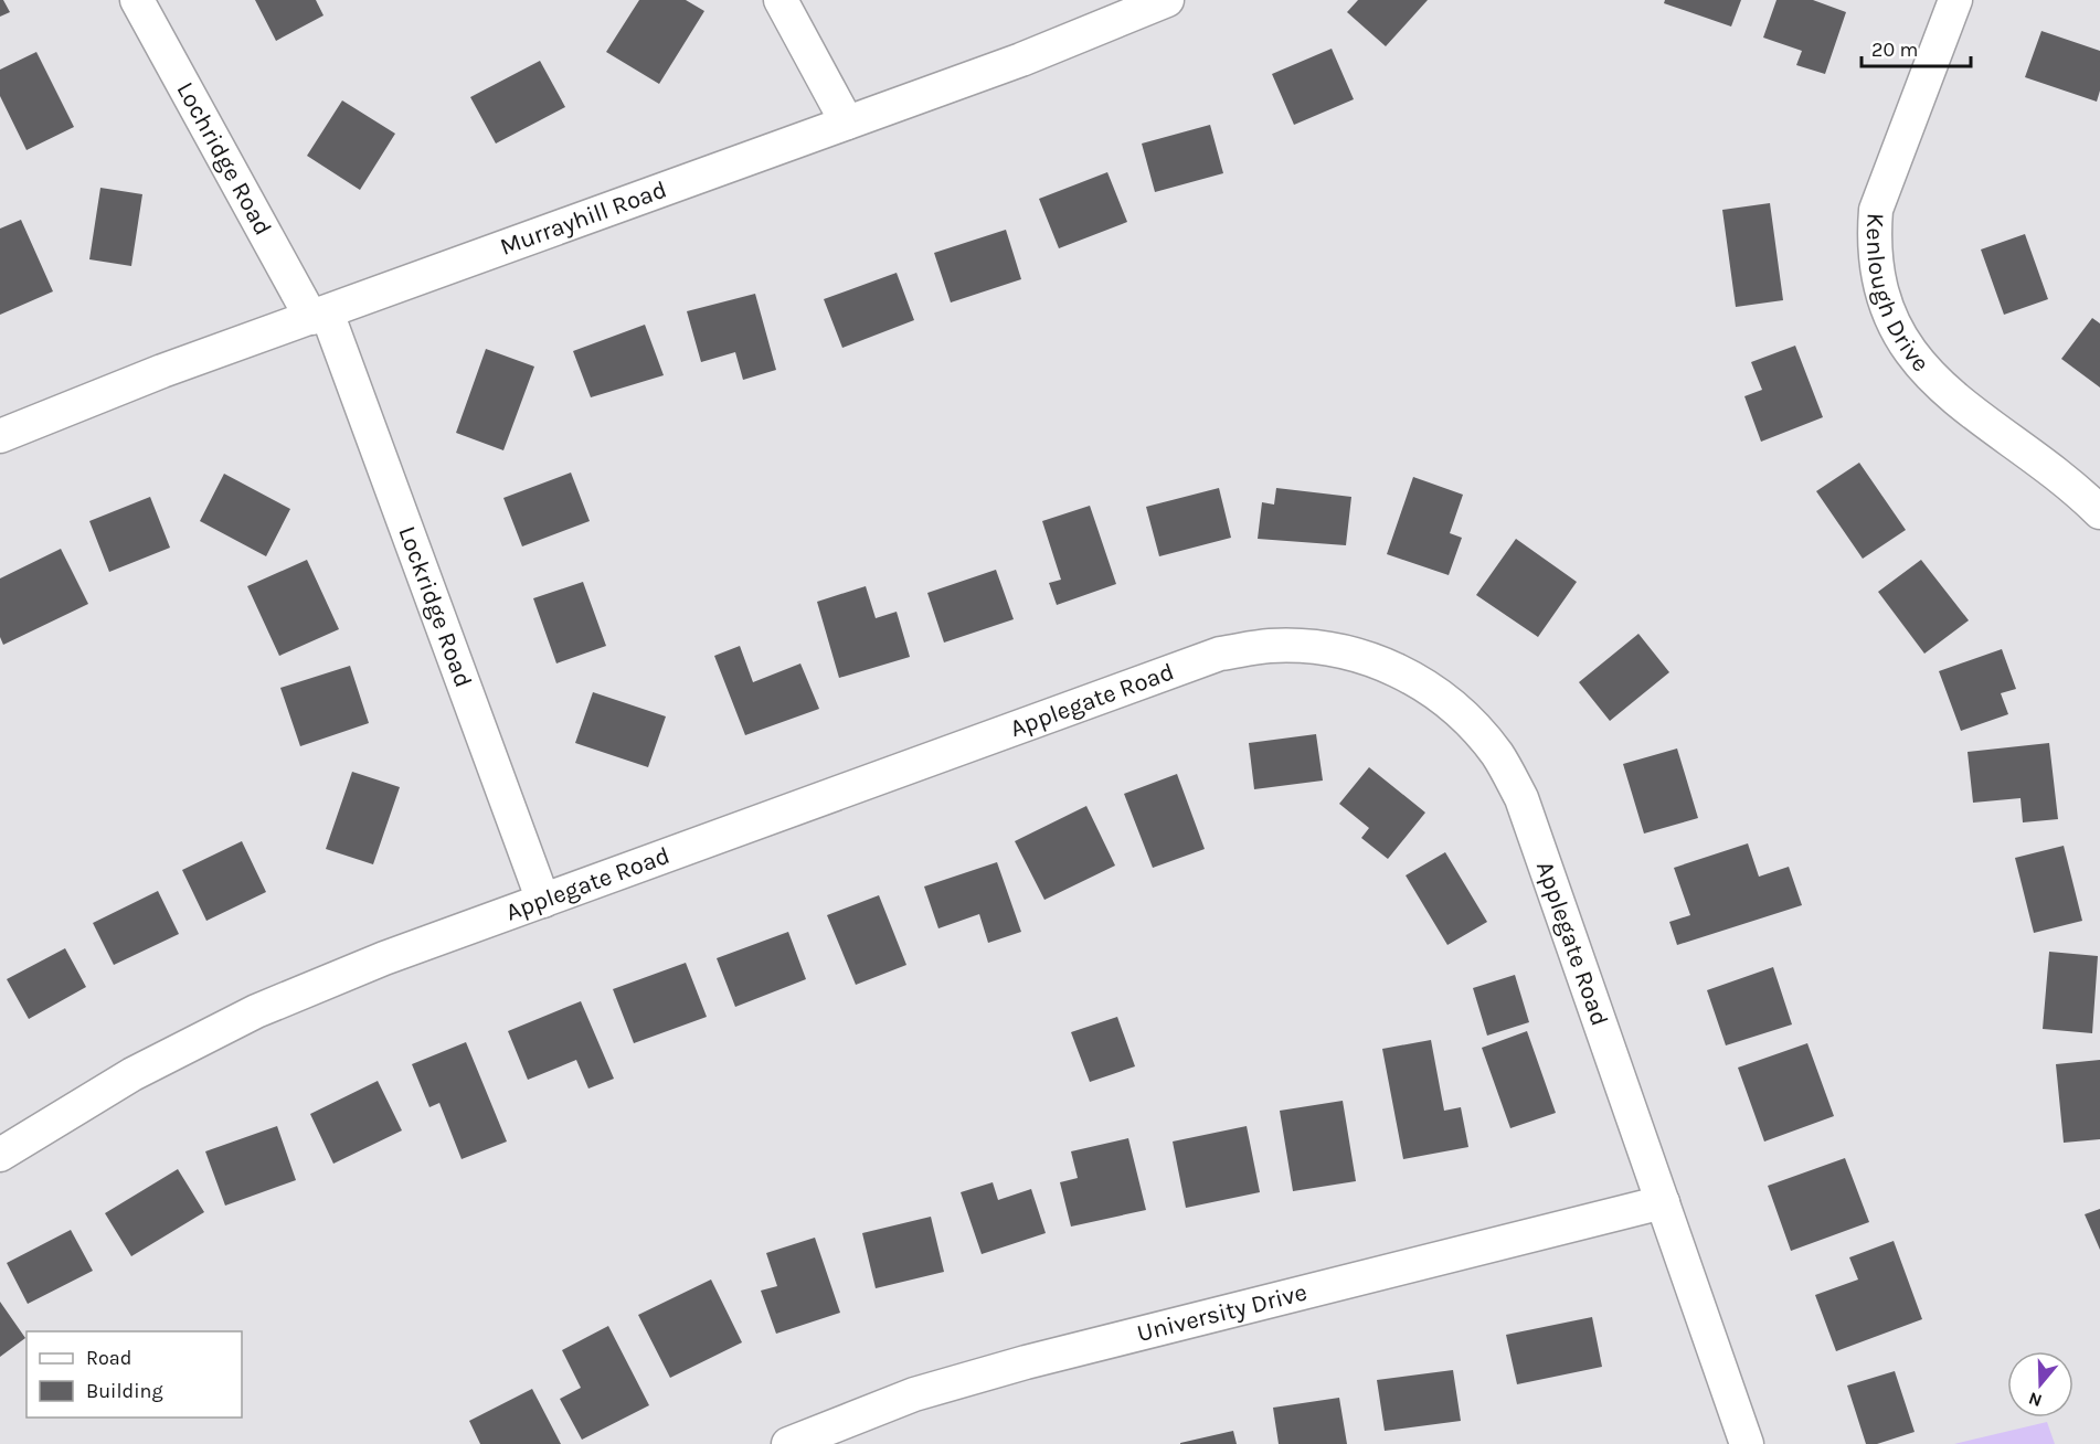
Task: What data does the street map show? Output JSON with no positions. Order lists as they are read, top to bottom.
{
  "streets": {
    "street": [
      "Lochridge Road",
      "Murrayhill Road",
      "Kenlough Drive",
      "Lockridge Road",
      "Applegate Road",
      "University Drive"
    ]
  },
  "crossings": [
    ["Lochridge Road", "Murrayhill Road"],
    ["Lochridge Road", "Lockridge Road"],
    ["Murrayhill Road", "Lockridge Road"],
    ["Lockridge Road", "Applegate Road"],
    ["Applegate Road", "University Drive"]
  ],
  "legend": ["Road", "Building"],
  "scale_bar": "20 m",
  "north": "bottom"
}
